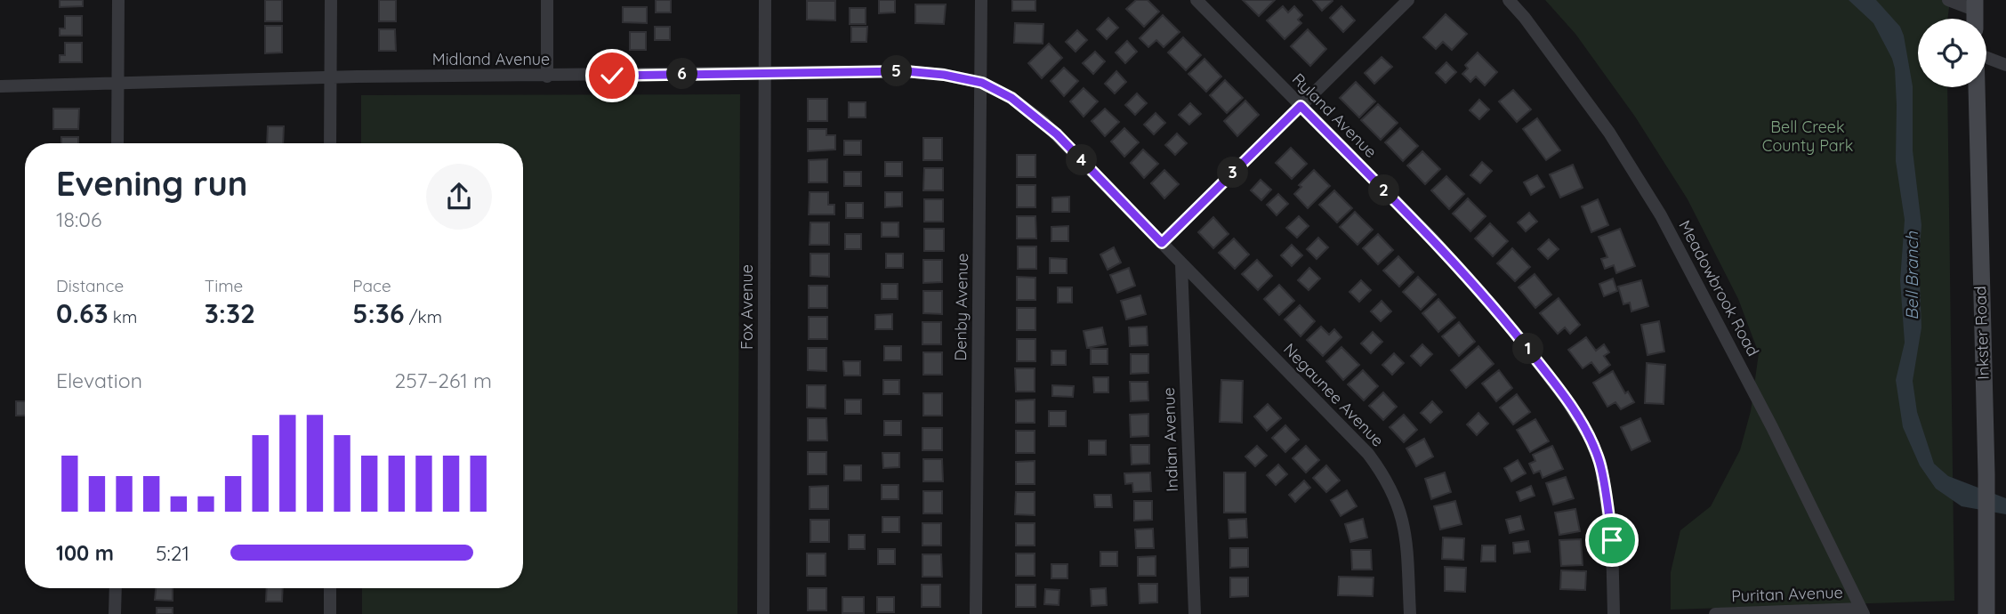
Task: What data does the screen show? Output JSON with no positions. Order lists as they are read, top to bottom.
{
  "streets": {
    "main road": ["Inkster Road"],
    "street": [
      "Midland Avenue",
      "Ryland Avenue",
      "Meadowbrook Road",
      "Fox Avenue",
      "Denby Avenue",
      "Negaunee Avenue",
      "Indian Avenue",
      "Puritan Avenue"
    ]
  },
  "crossings": [
    ["Midland Avenue", "Fox Avenue"],
    ["Midland Avenue", "Denby Avenue"],
    ["Meadowbrook Road", "Puritan Avenue"],
    ["Negaunee Avenue", "Indian Avenue"]
  ],
  "water": ["Bell Branch"],
  "parks": ["Bell Creek County Park"],
  "page": {
    "pins": [
      "5",
      "6",
      "4",
      "3",
      "2",
      "1"
    ],
    "heading": ["Evening run", "18:06"],
    "stats": [
      ["Distance", "0.63 km"],
      ["Time", "3:32"],
      ["Pace", "5:36 /km"]
    ],
    "chart": ["Elevation", "257–261 m"],
    "list": [
      {
        "name": "100 m",
        "note": "5:21"
      }
    ]
  }
}
